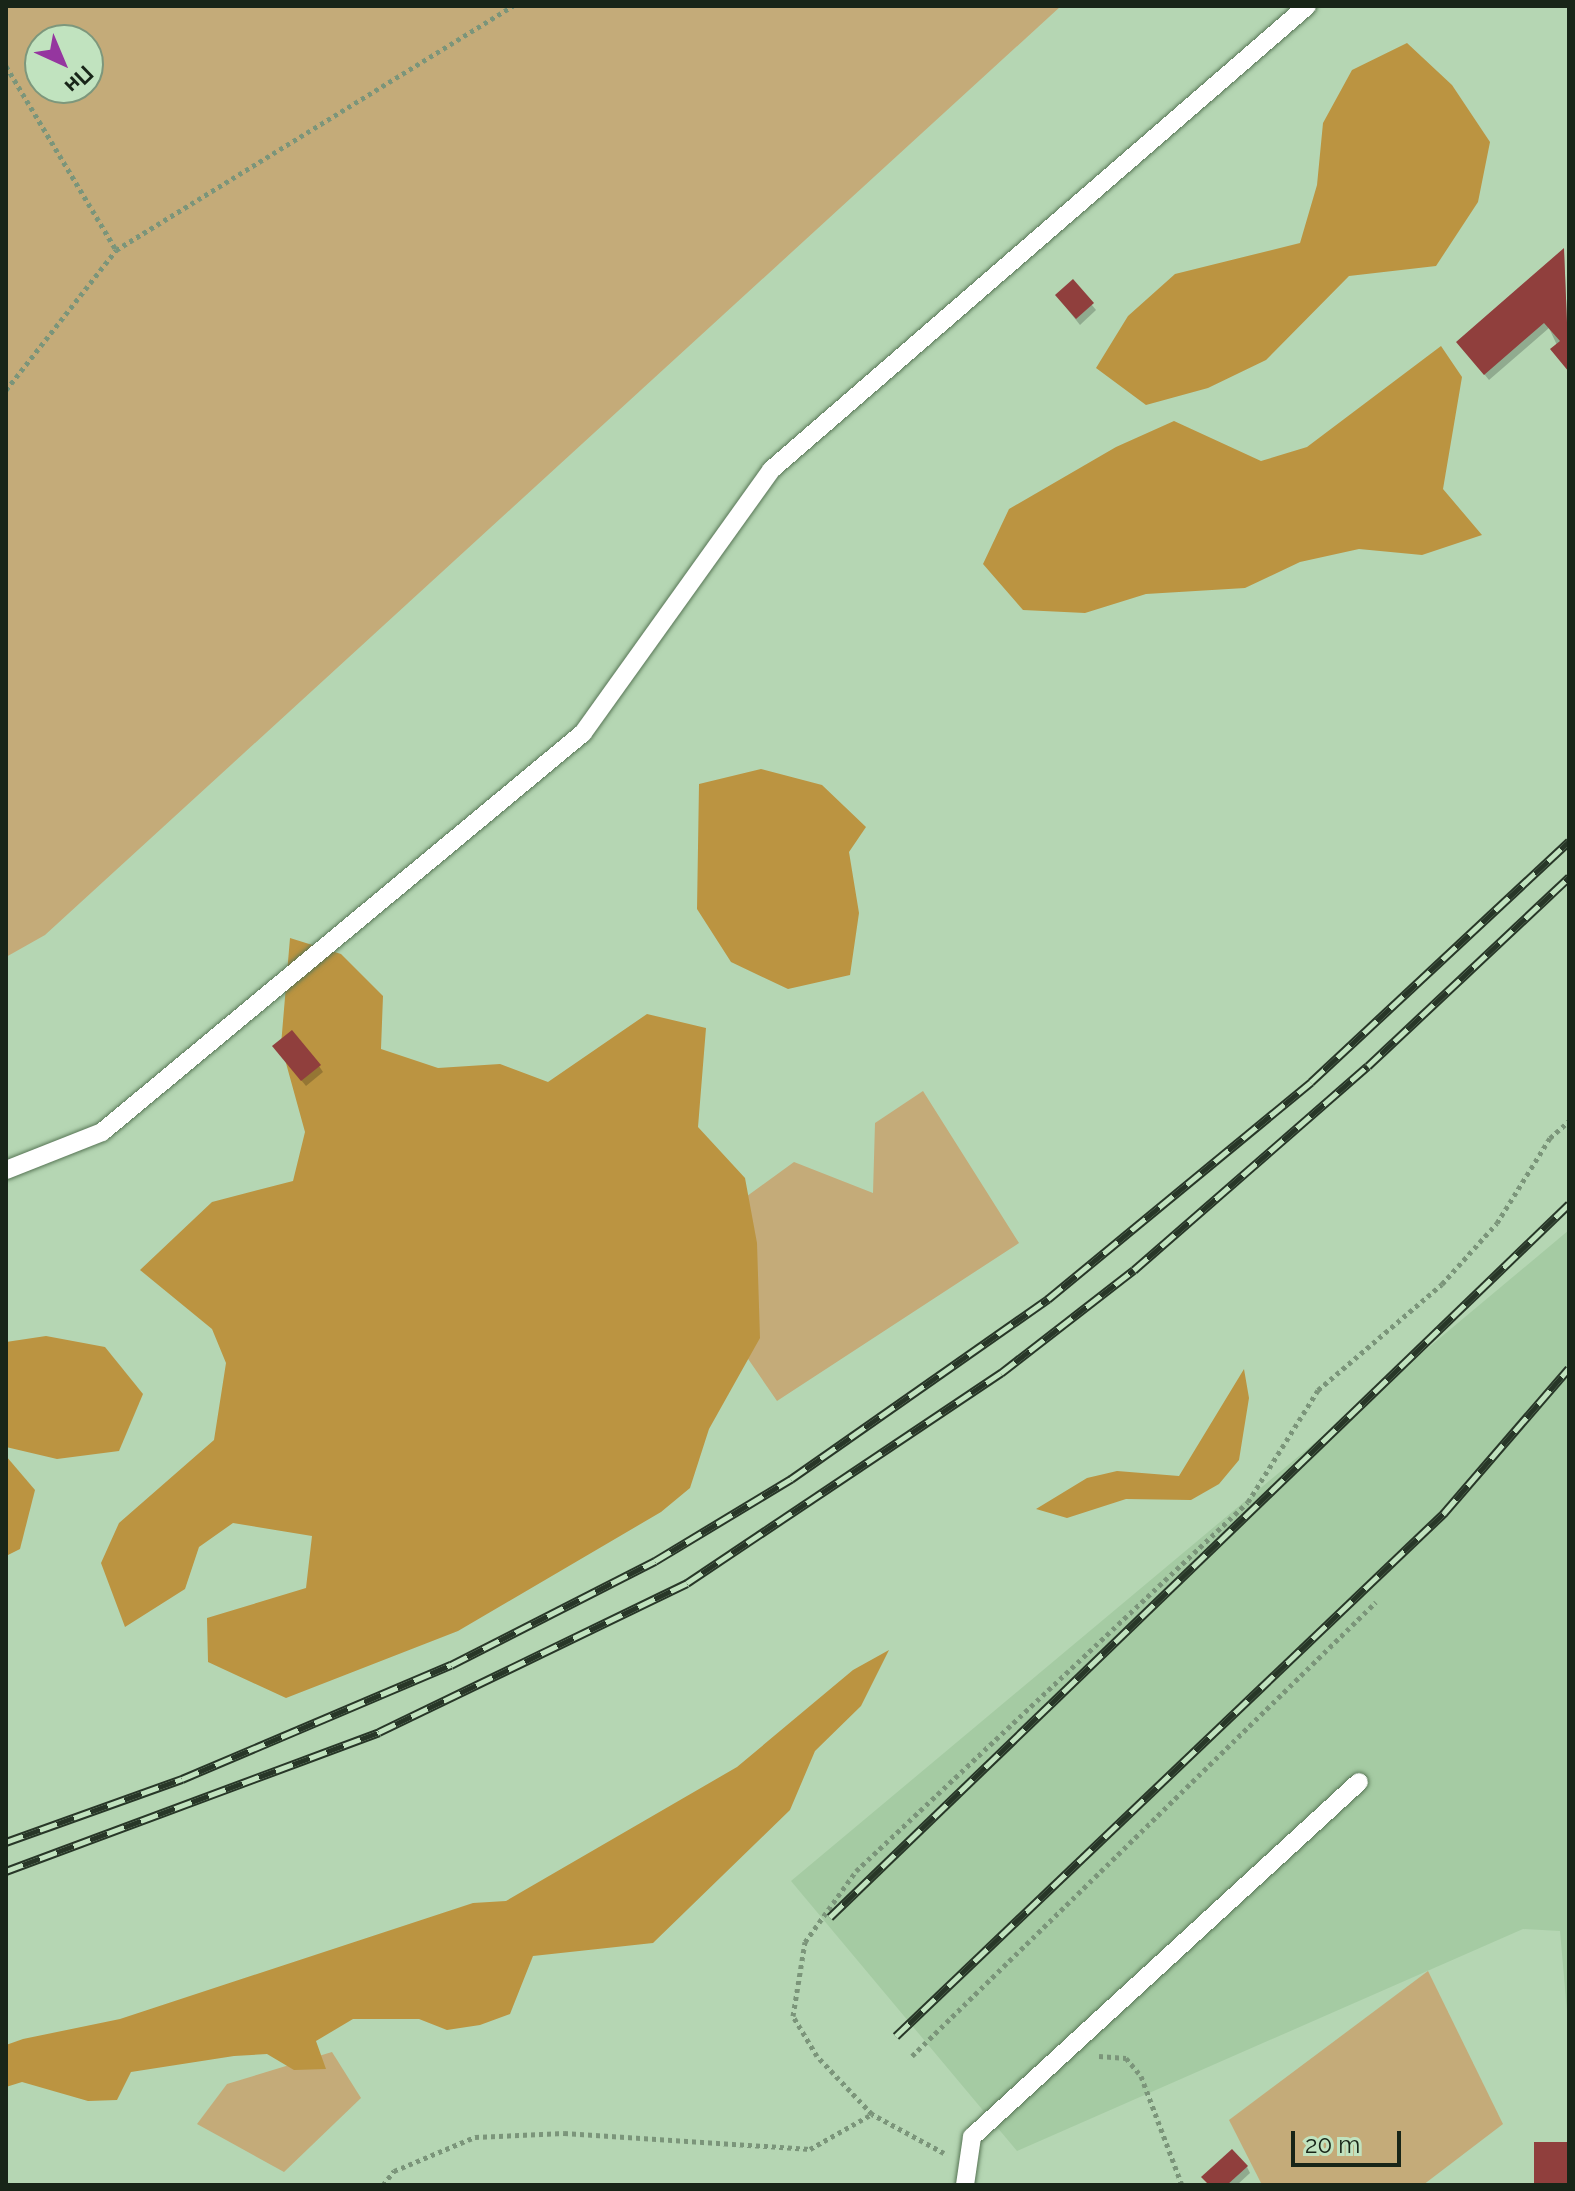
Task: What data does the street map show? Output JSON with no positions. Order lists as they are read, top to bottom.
{
  "scale_bar": "20 m",
  "north": "bottom right"
}
